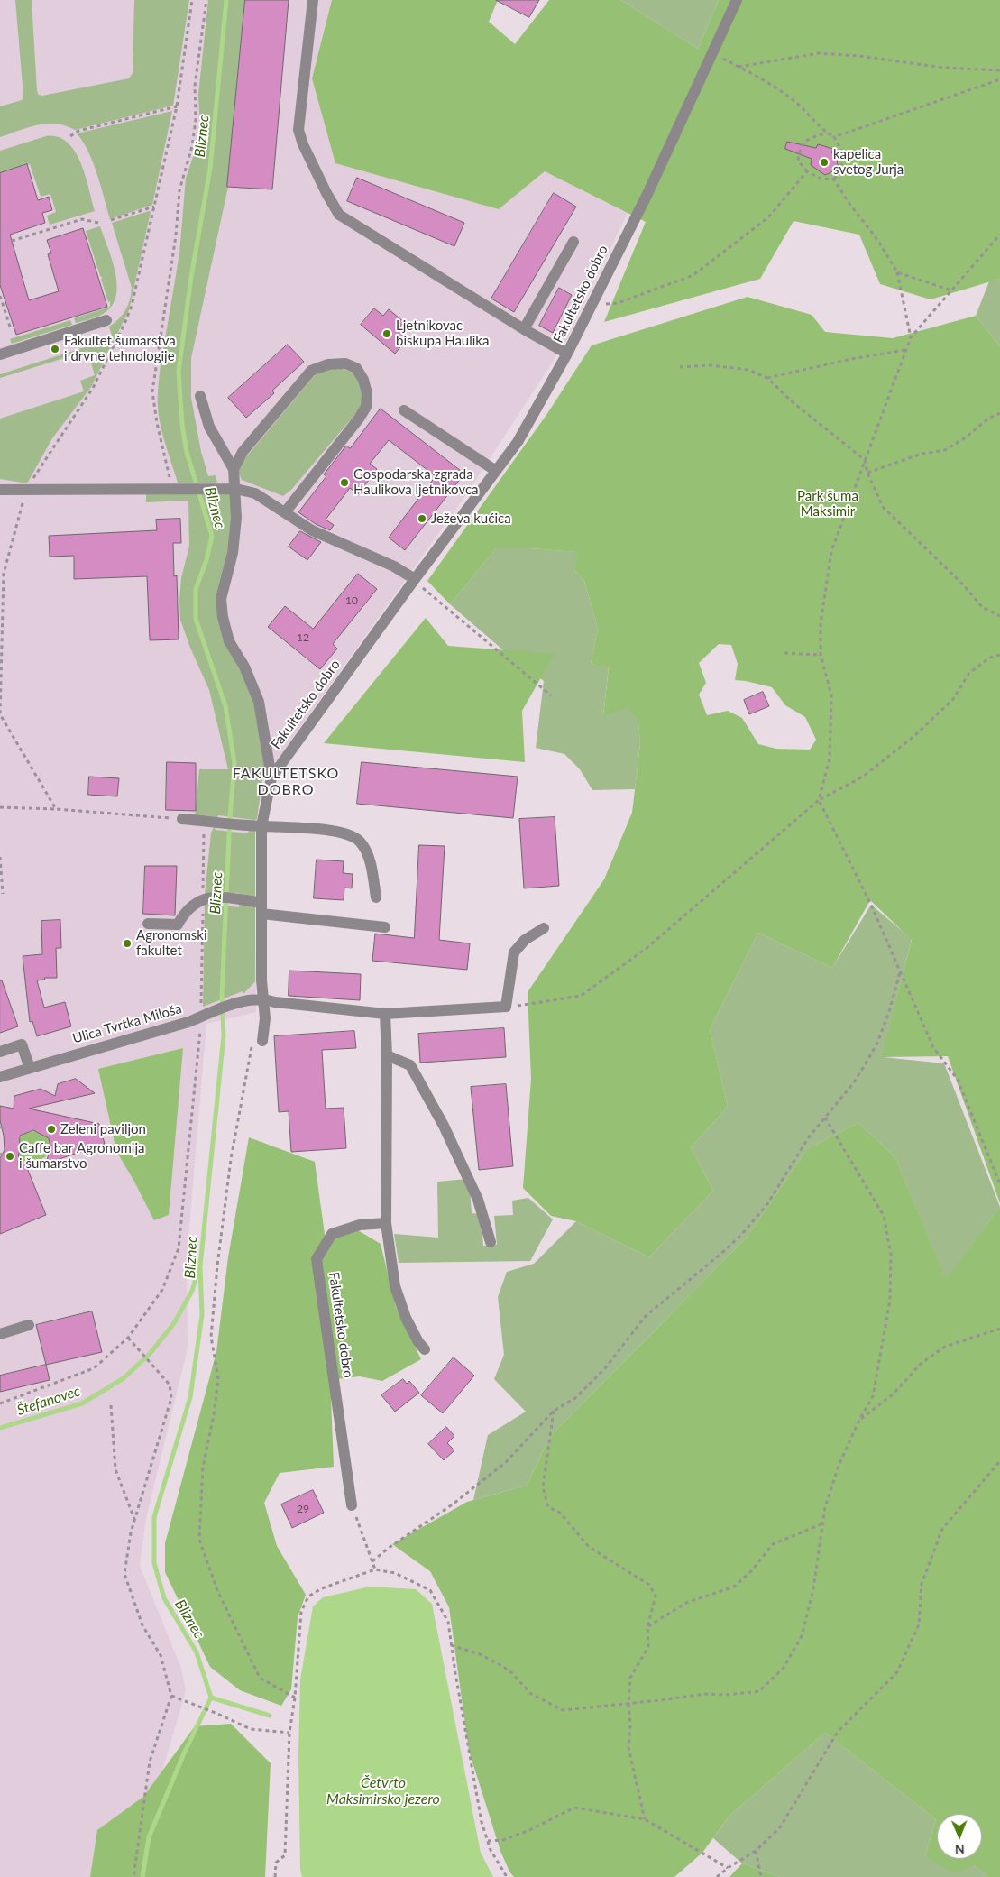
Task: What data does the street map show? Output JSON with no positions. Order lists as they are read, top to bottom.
{
  "streets": {
    "street": ["Fakultetsko dobro", "Ulica Tvrtka Miloša"]
  },
  "crossings": [
    ["Fakultetsko dobro", "Ulica Tvrtka Miloša"]
  ],
  "districts": ["FAKULTETSKO DOBRO"],
  "water": ["Bliznec", "Štefanovec", "Četvrto Maksimirsko jezero"],
  "parks": ["Park šuma Maksimir"],
  "places": [
    "kapelica svetog Jurja",
    "Ljetnikovac biskupa Haulika",
    "Fakultet šumarstva i drvne tehnologije",
    "Gospodarska zgrada Haulikova ljetnikovca",
    "Ježeva kućica",
    "Agronomski fakultet",
    "Zeleni paviljon",
    "Caffe bar Agronomija i šumarstvo"
  ],
  "house_numbers": ["10", "12", "29"],
  "north": "bottom"
}
